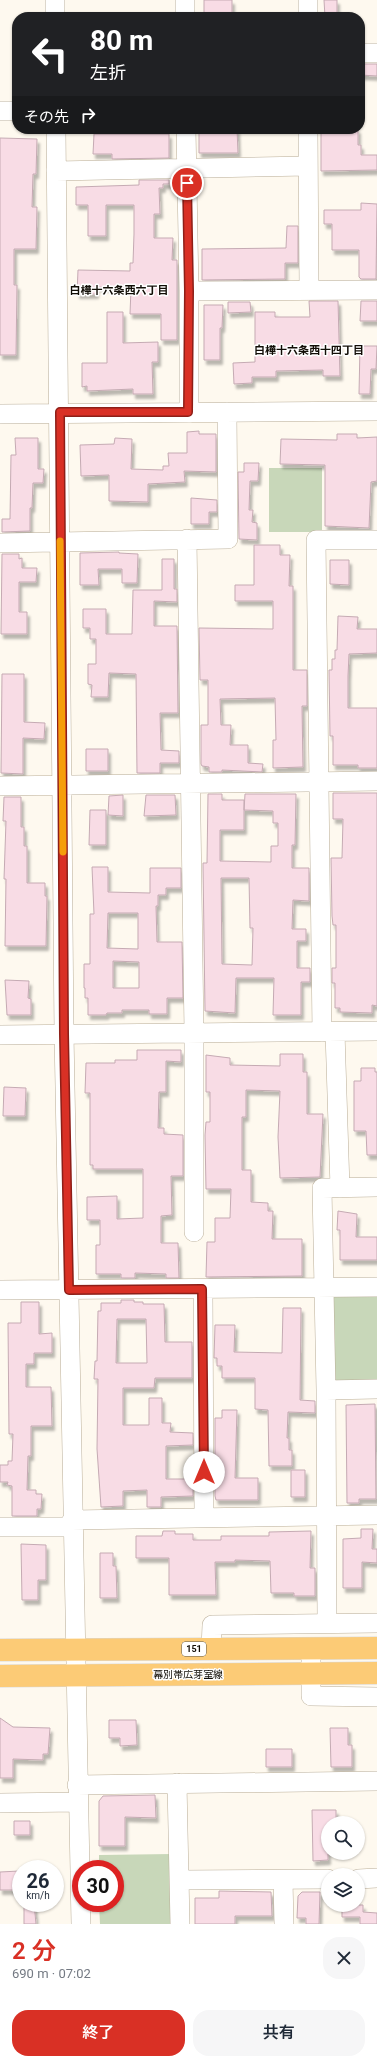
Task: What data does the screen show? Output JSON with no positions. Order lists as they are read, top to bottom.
{
  "streets": {
    "main road": ["151", "幕別帯広芽室線"]
  },
  "districts": ["白樺十六条西六丁目", "白樺十六条西十四丁目"],
  "page": {
    "turn": ["80 m", "左折"],
    "then": "その先",
    "speed": "26 km/h",
    "limit": "30",
    "heading": ["2 分", "690 m · 07:02"],
    "buttons": ["終了", "共有"]
  }
}
